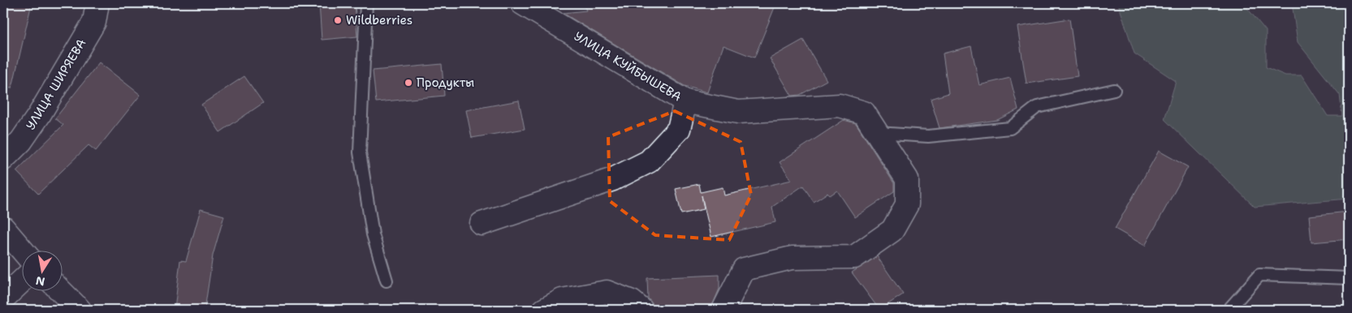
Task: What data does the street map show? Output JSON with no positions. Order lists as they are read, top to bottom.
{
  "streets": {
    "street": ["УЛИЦА КУЙБЫШЕВА", "УЛИЦА ШИРЯЕВА"]
  },
  "places": ["Wildberries", "Продукты"],
  "north": "bottom"
}
